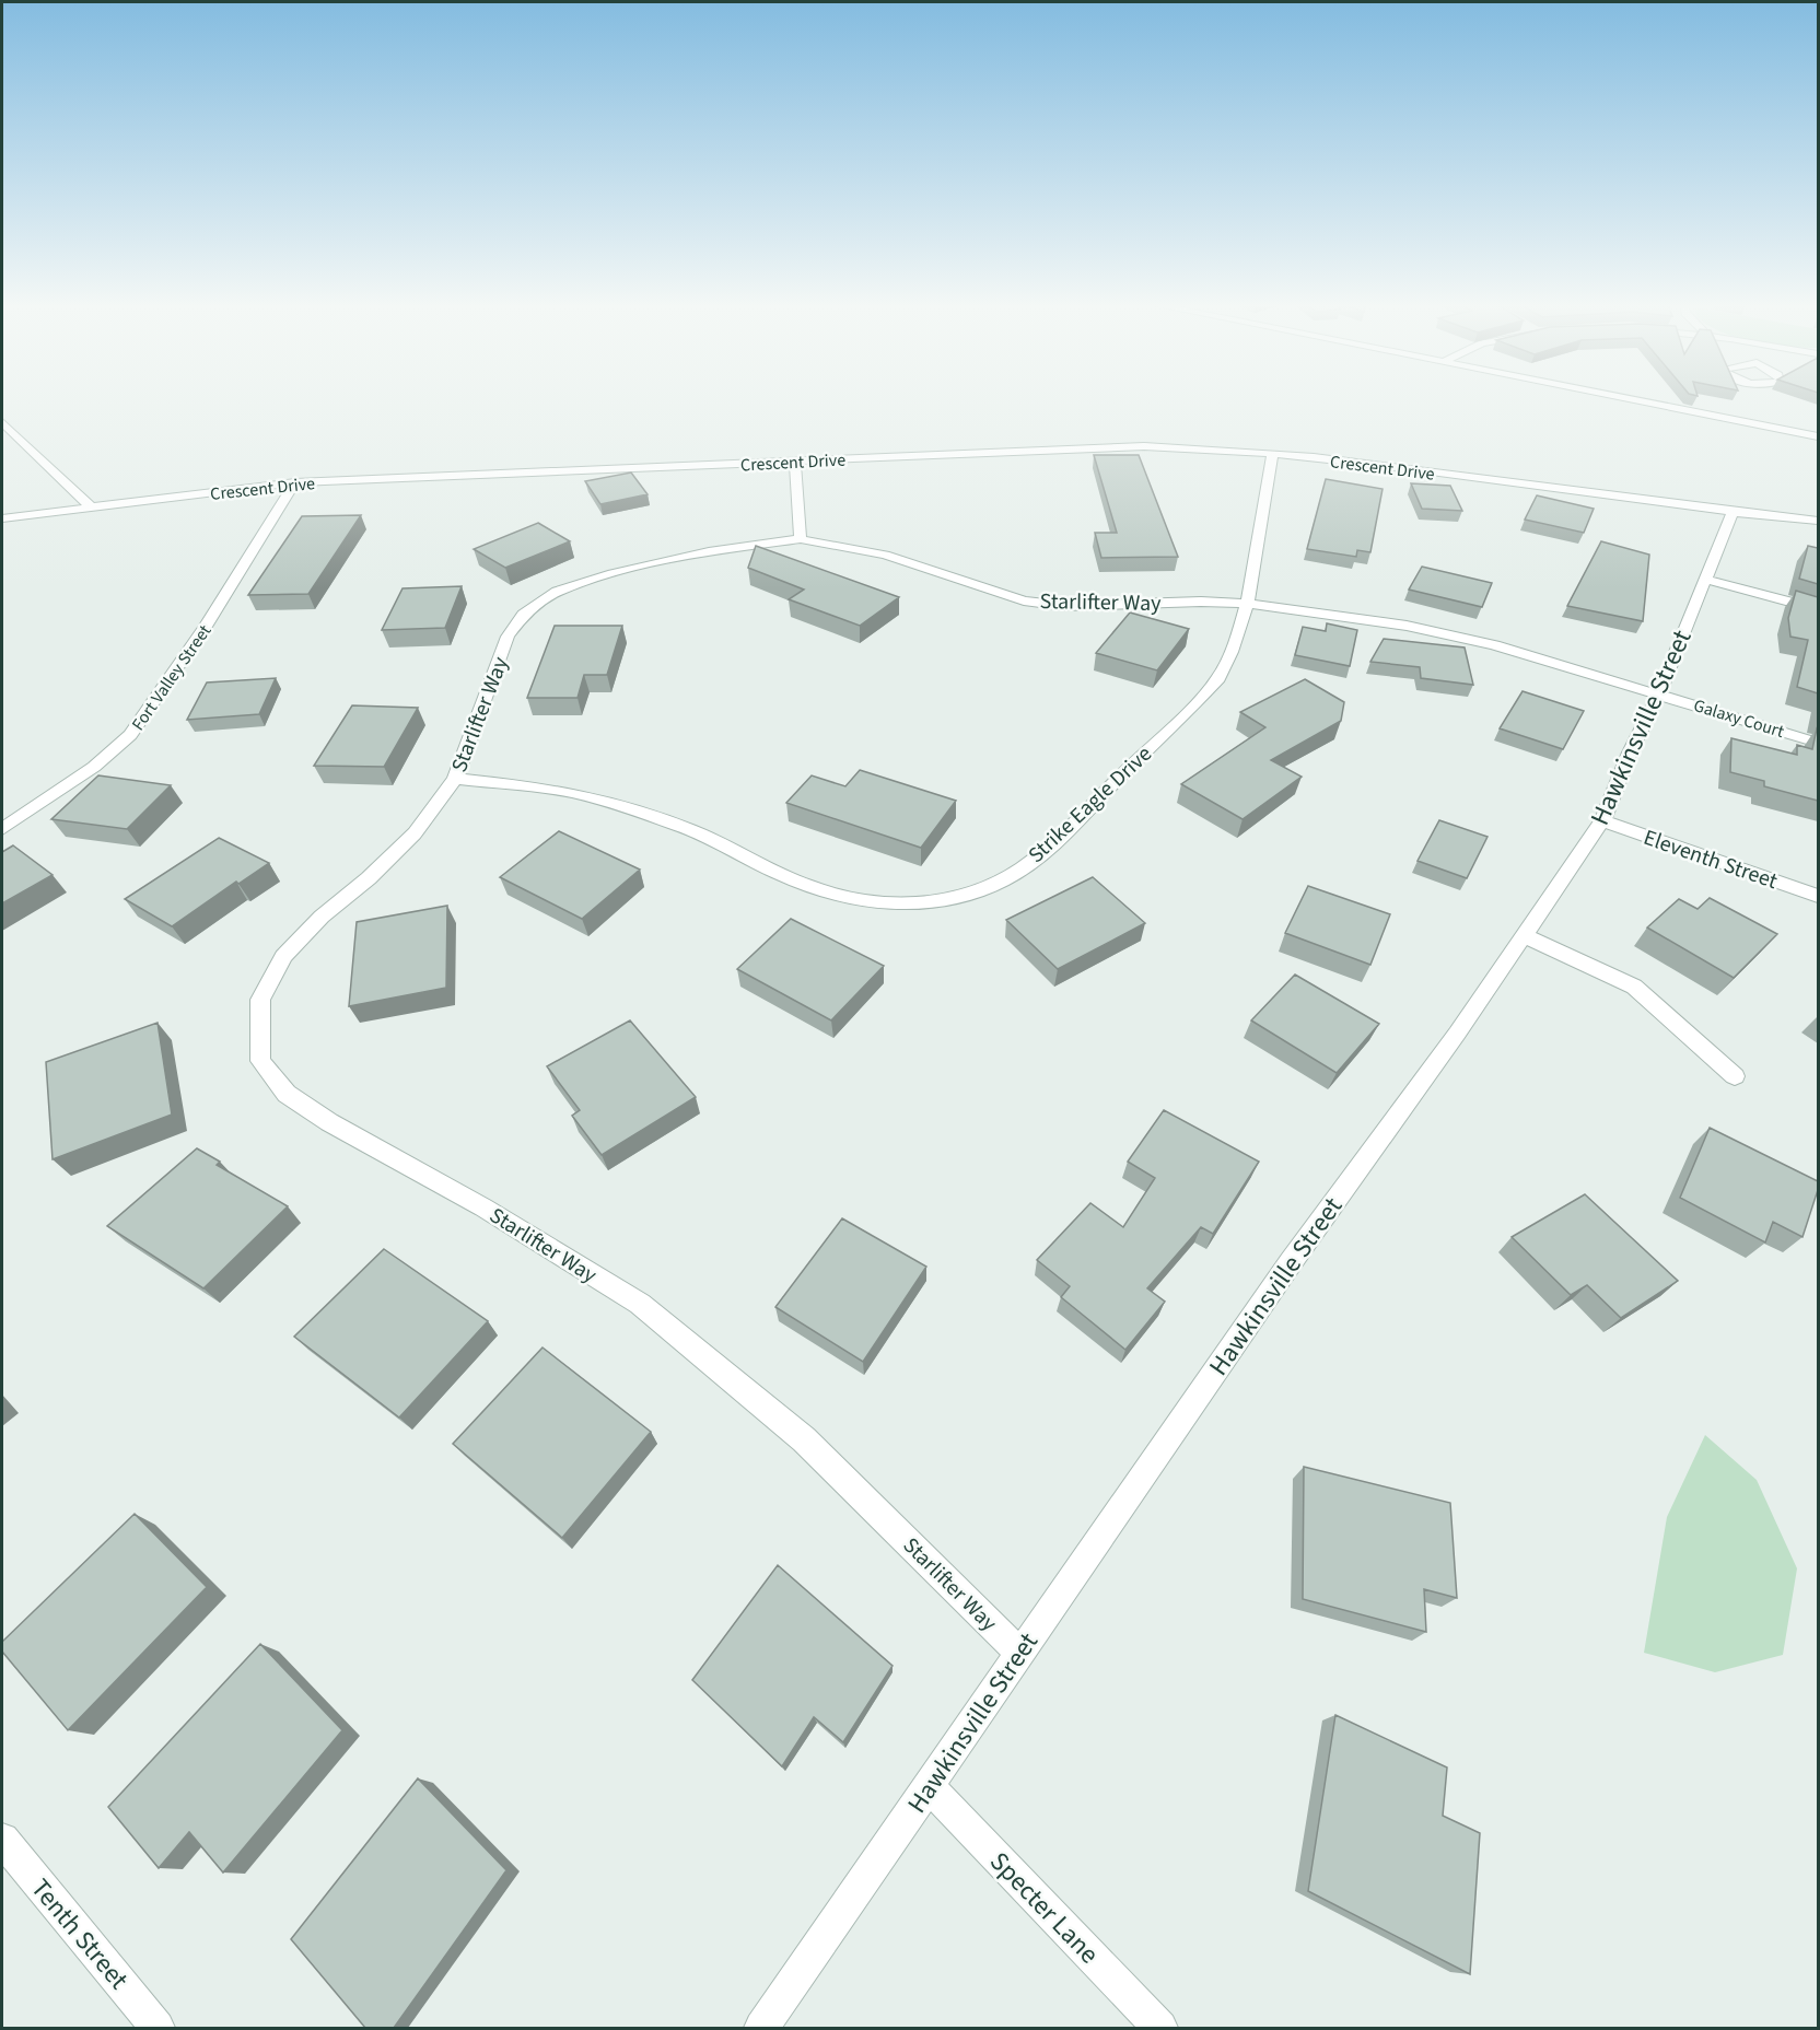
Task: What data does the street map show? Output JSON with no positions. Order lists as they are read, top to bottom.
{
  "streets": {
    "street": [
      "Crescent Drive",
      "Starlifter Way",
      "Fort Valley Street",
      "Galaxy Court",
      "Hawkinsville Street",
      "Strike Eagle Drive",
      "Eleventh Street",
      "Specter Lane",
      "Tenth Street"
    ]
  },
  "crossings": [
    ["Crescent Drive", "Fort Valley Street"],
    ["Crescent Drive", "Hawkinsville Street"],
    ["Crescent Drive", "Strike Eagle Drive"],
    ["Starlifter Way", "Galaxy Court"],
    ["Starlifter Way", "Hawkinsville Street"],
    ["Starlifter Way", "Strike Eagle Drive"],
    ["Galaxy Court", "Hawkinsville Street"],
    ["Hawkinsville Street", "Eleventh Street"],
    ["Hawkinsville Street", "Specter Lane"]
  ]
}
